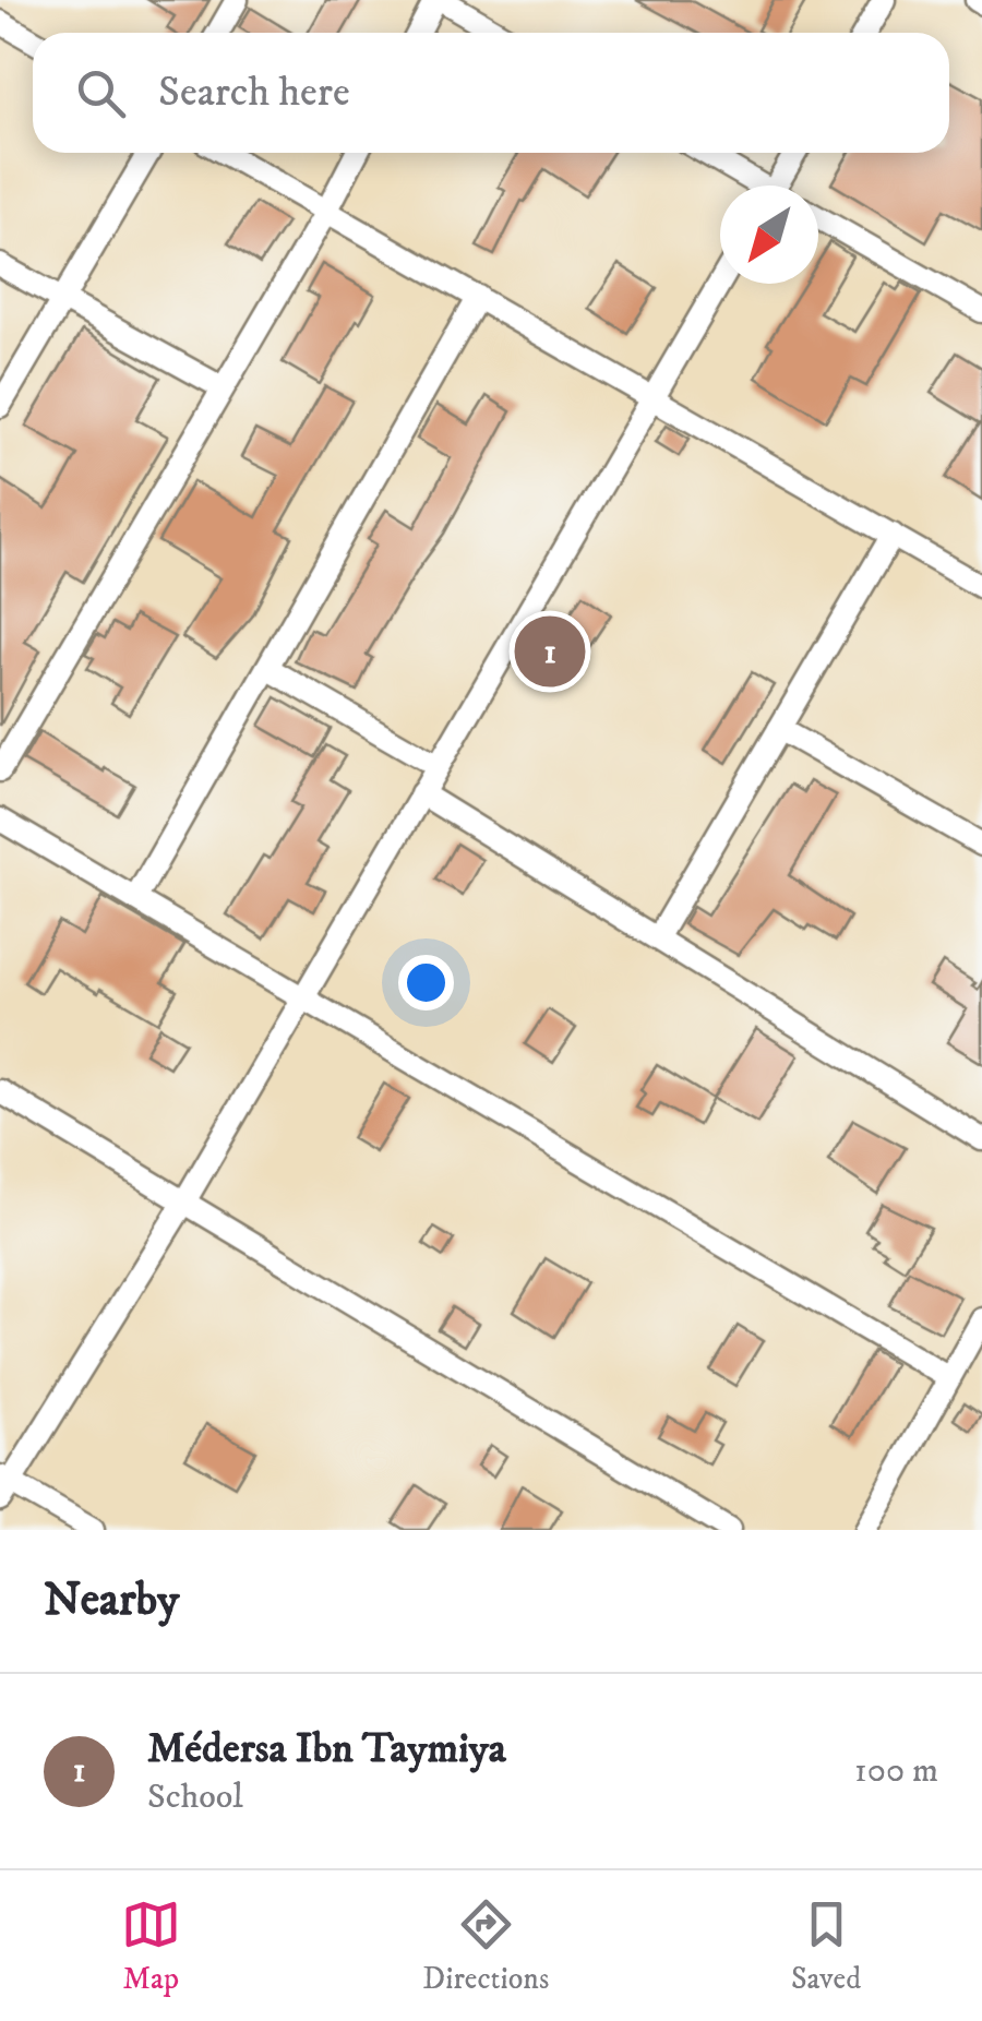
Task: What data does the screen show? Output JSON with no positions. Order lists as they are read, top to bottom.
{
  "north": "bottom left",
  "page": {
    "search": "Search here",
    "pins": "1",
    "heading": "Nearby",
    "list": [
      {
        "mark": "1",
        "name": "Médersa Ibn Taymiya",
        "note": "School",
        "value": "100 m"
      }
    ],
    "nav": ["Map", "Directions", "Saved"]
  }
}
